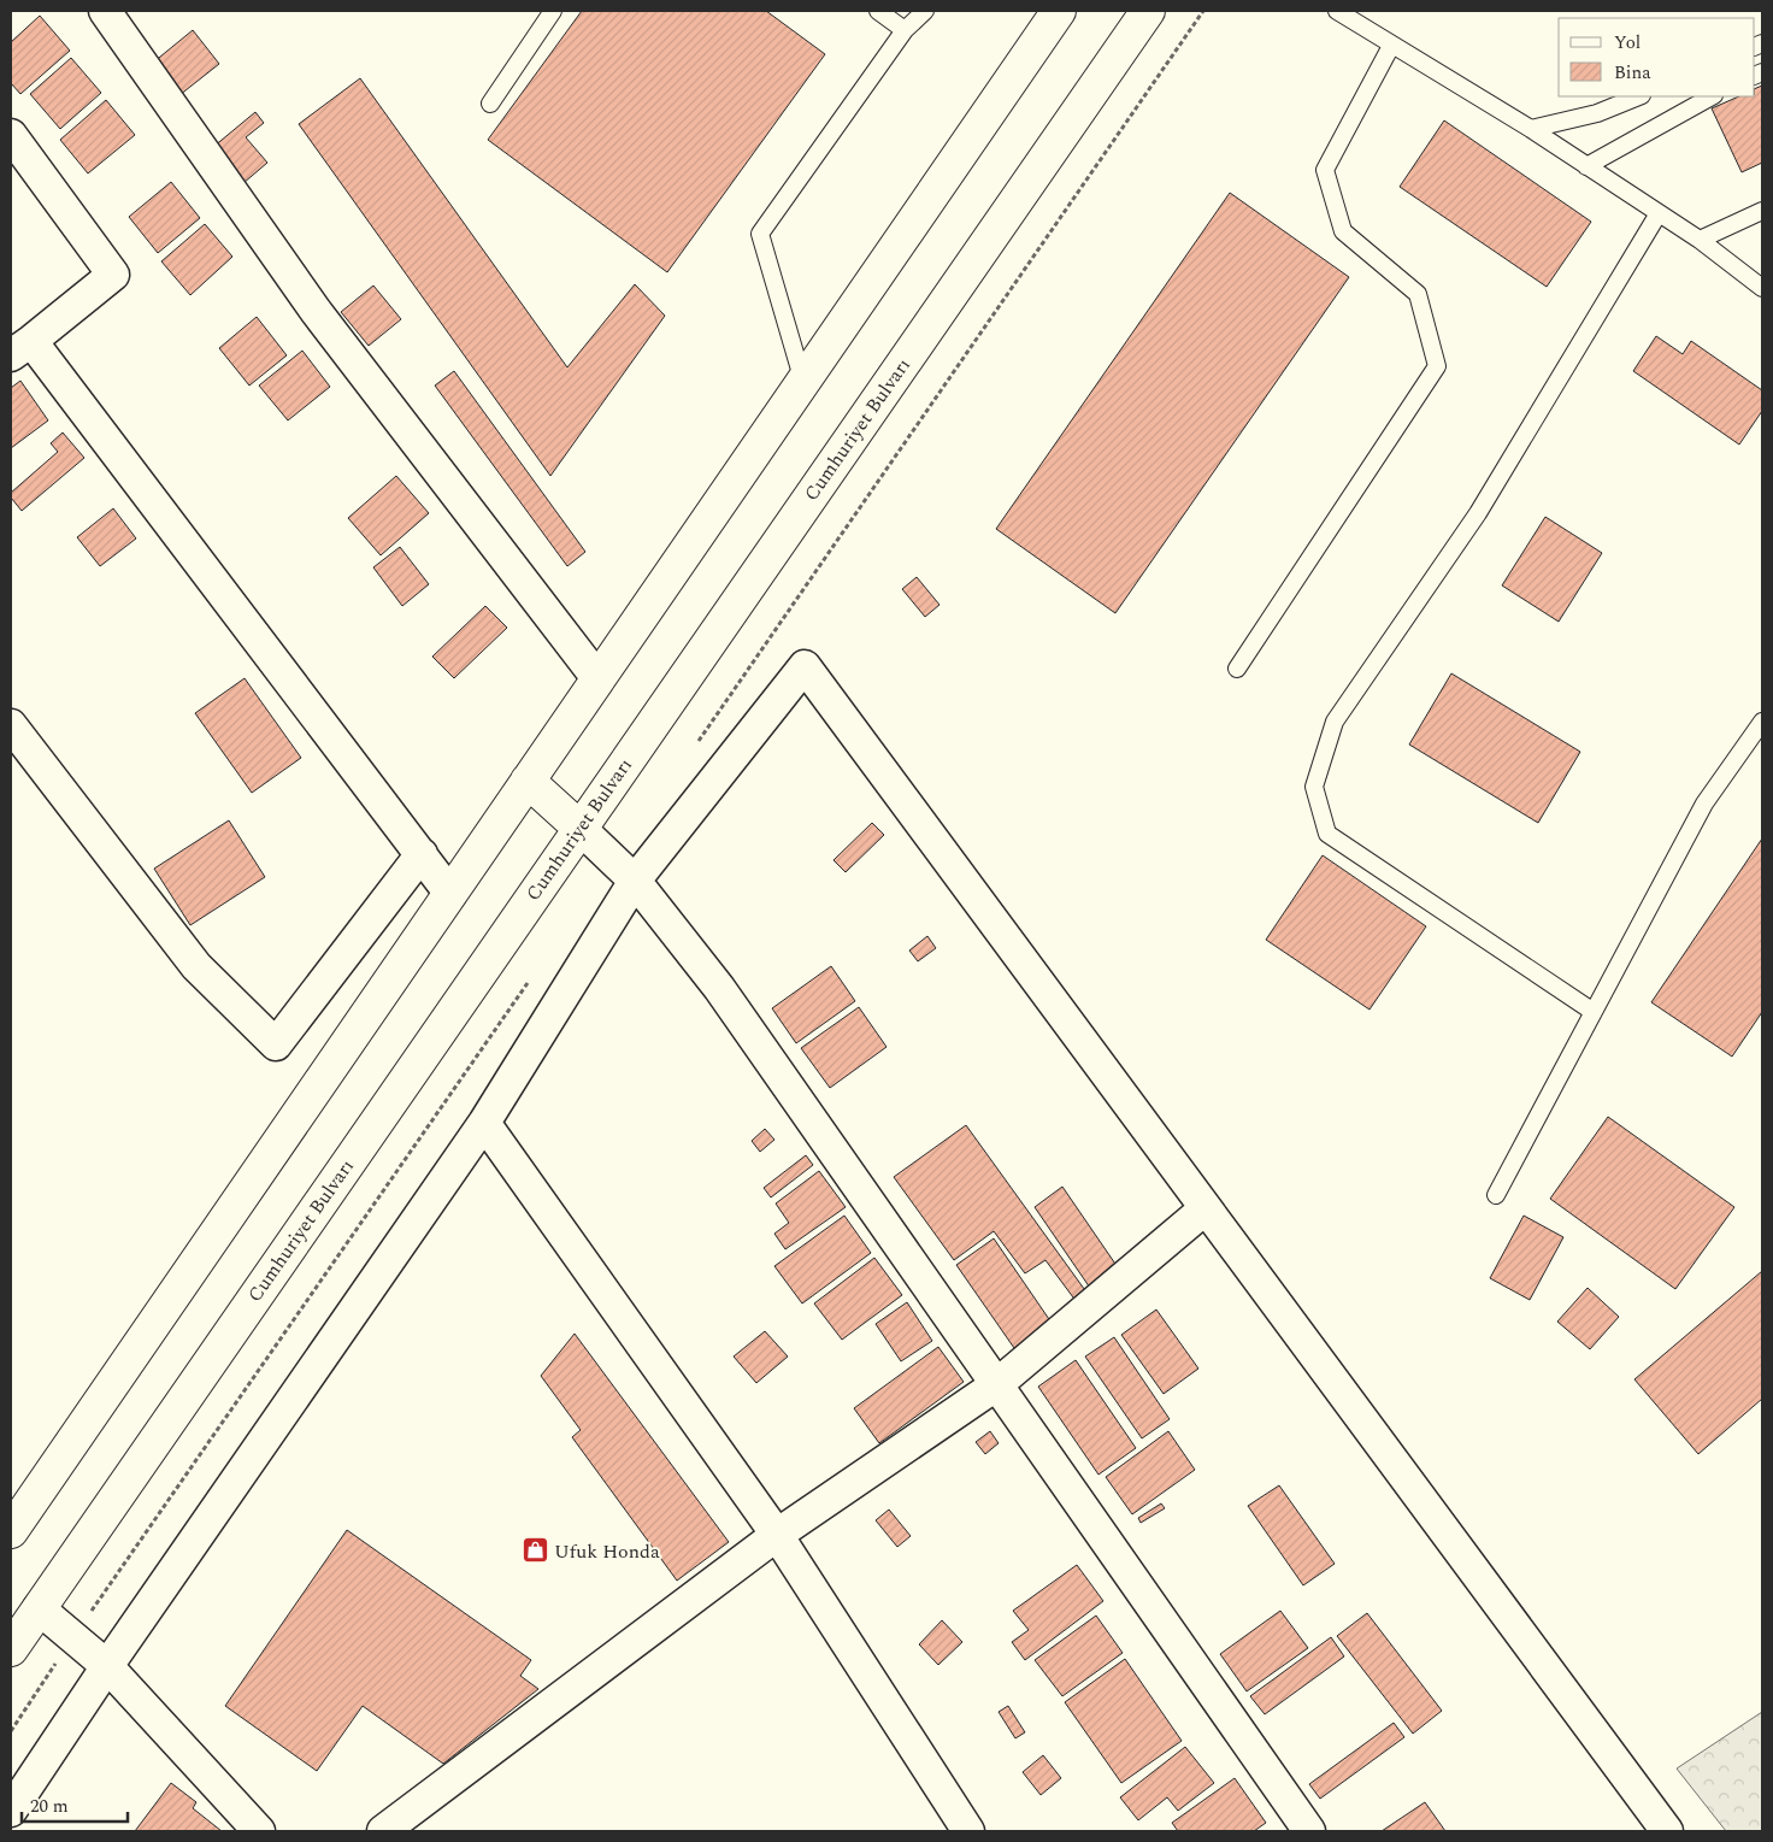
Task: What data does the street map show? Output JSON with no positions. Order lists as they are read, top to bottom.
{
  "streets": {
    "main road": ["Cumhuriyet Bulvarı"]
  },
  "places": {
    "shop": ["Ufuk Honda"]
  },
  "legend": ["Yol", "Bina"],
  "scale_bar": "20 m"
}
